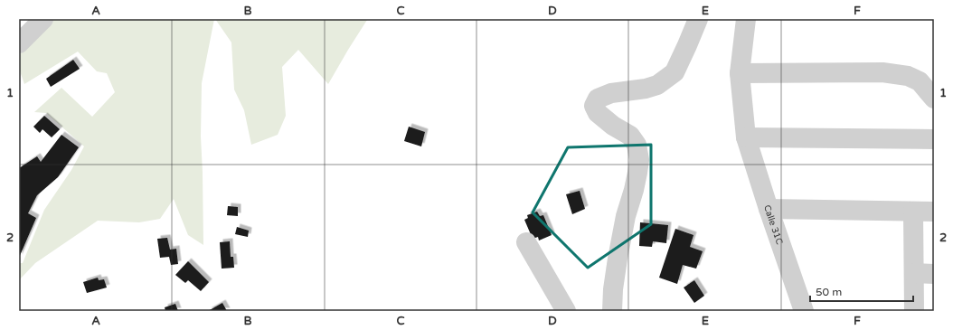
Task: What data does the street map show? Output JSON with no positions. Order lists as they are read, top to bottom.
{
  "streets": {
    "street": ["Calle 31C"]
  },
  "scale_bar": "50 m",
  "grid": {
    "columns": [
      "A",
      "B",
      "C",
      "D",
      "E",
      "F"
    ],
    "rows": ["1", "2"]
  }
}
